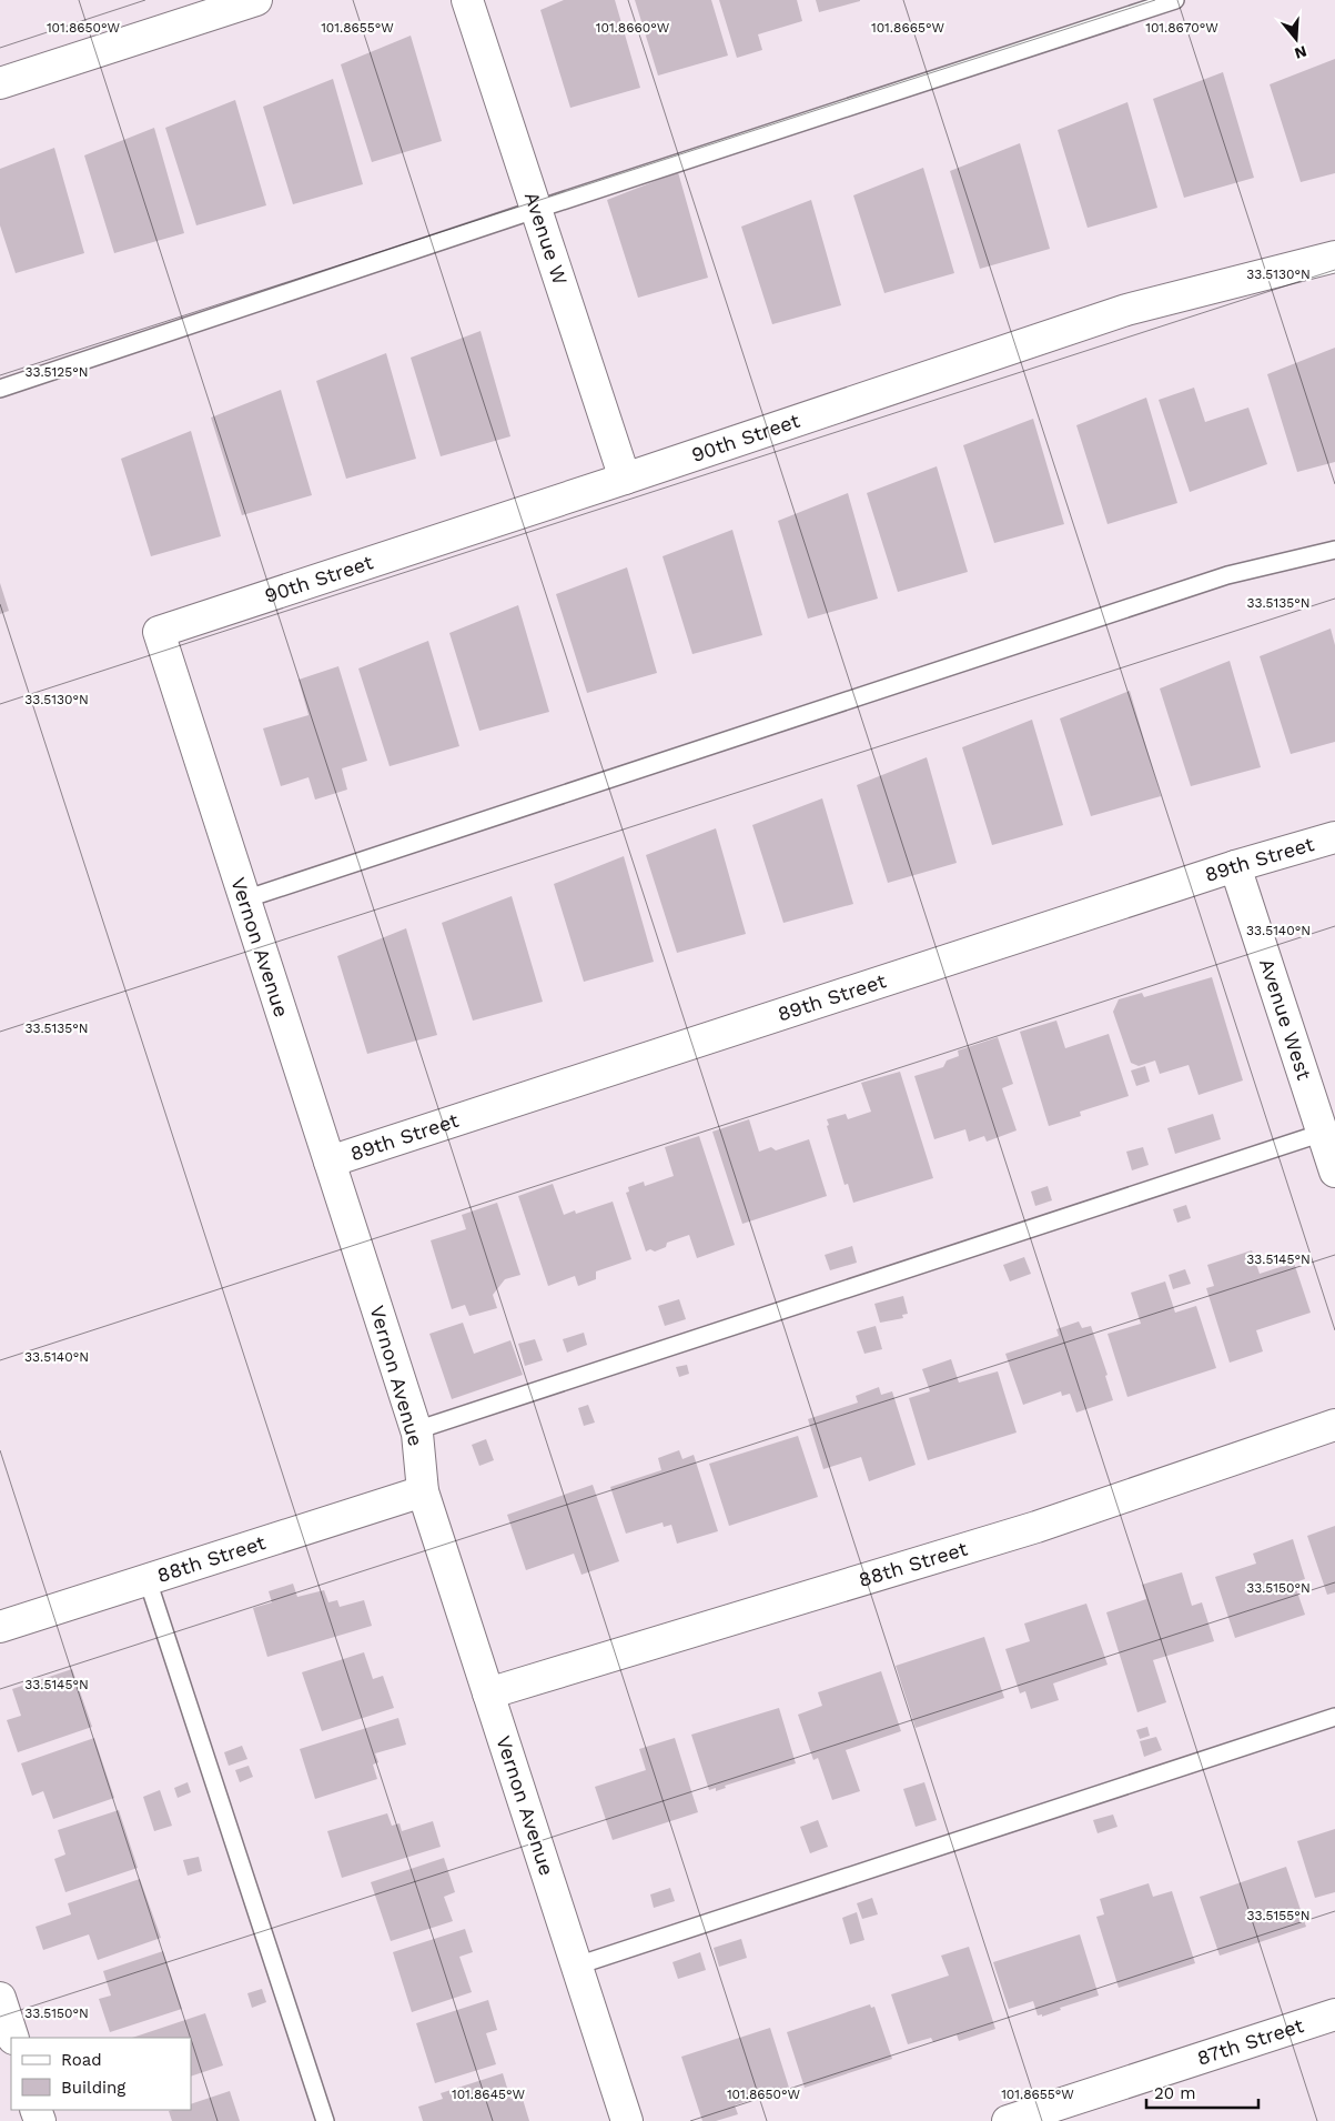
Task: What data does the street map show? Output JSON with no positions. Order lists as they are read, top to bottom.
{
  "streets": {
    "street": [
      "Avenue W",
      "90th Street",
      "89th Street",
      "Vernon Avenue",
      "Avenue West",
      "88th Street",
      "87th Street"
    ]
  },
  "crossings": [
    ["Avenue W", "90th Street"],
    ["90th Street", "Vernon Avenue"],
    ["89th Street", "Vernon Avenue"],
    ["89th Street", "Avenue West"],
    ["Vernon Avenue", "88th Street"]
  ],
  "legend": ["Road", "Building"],
  "scale_bar": "20 m",
  "north": "bottom",
  "coordinates": [
    "101.8650°W",
    "101.8655°W",
    "101.8660°W",
    "101.8665°W",
    "101.8670°W",
    "33.5130°N",
    "33.5125°N",
    "33.5135°N",
    "33.5140°N",
    "33.5145°N",
    "33.5150°N",
    "33.5155°N",
    "101.8645°W"
  ]
}
